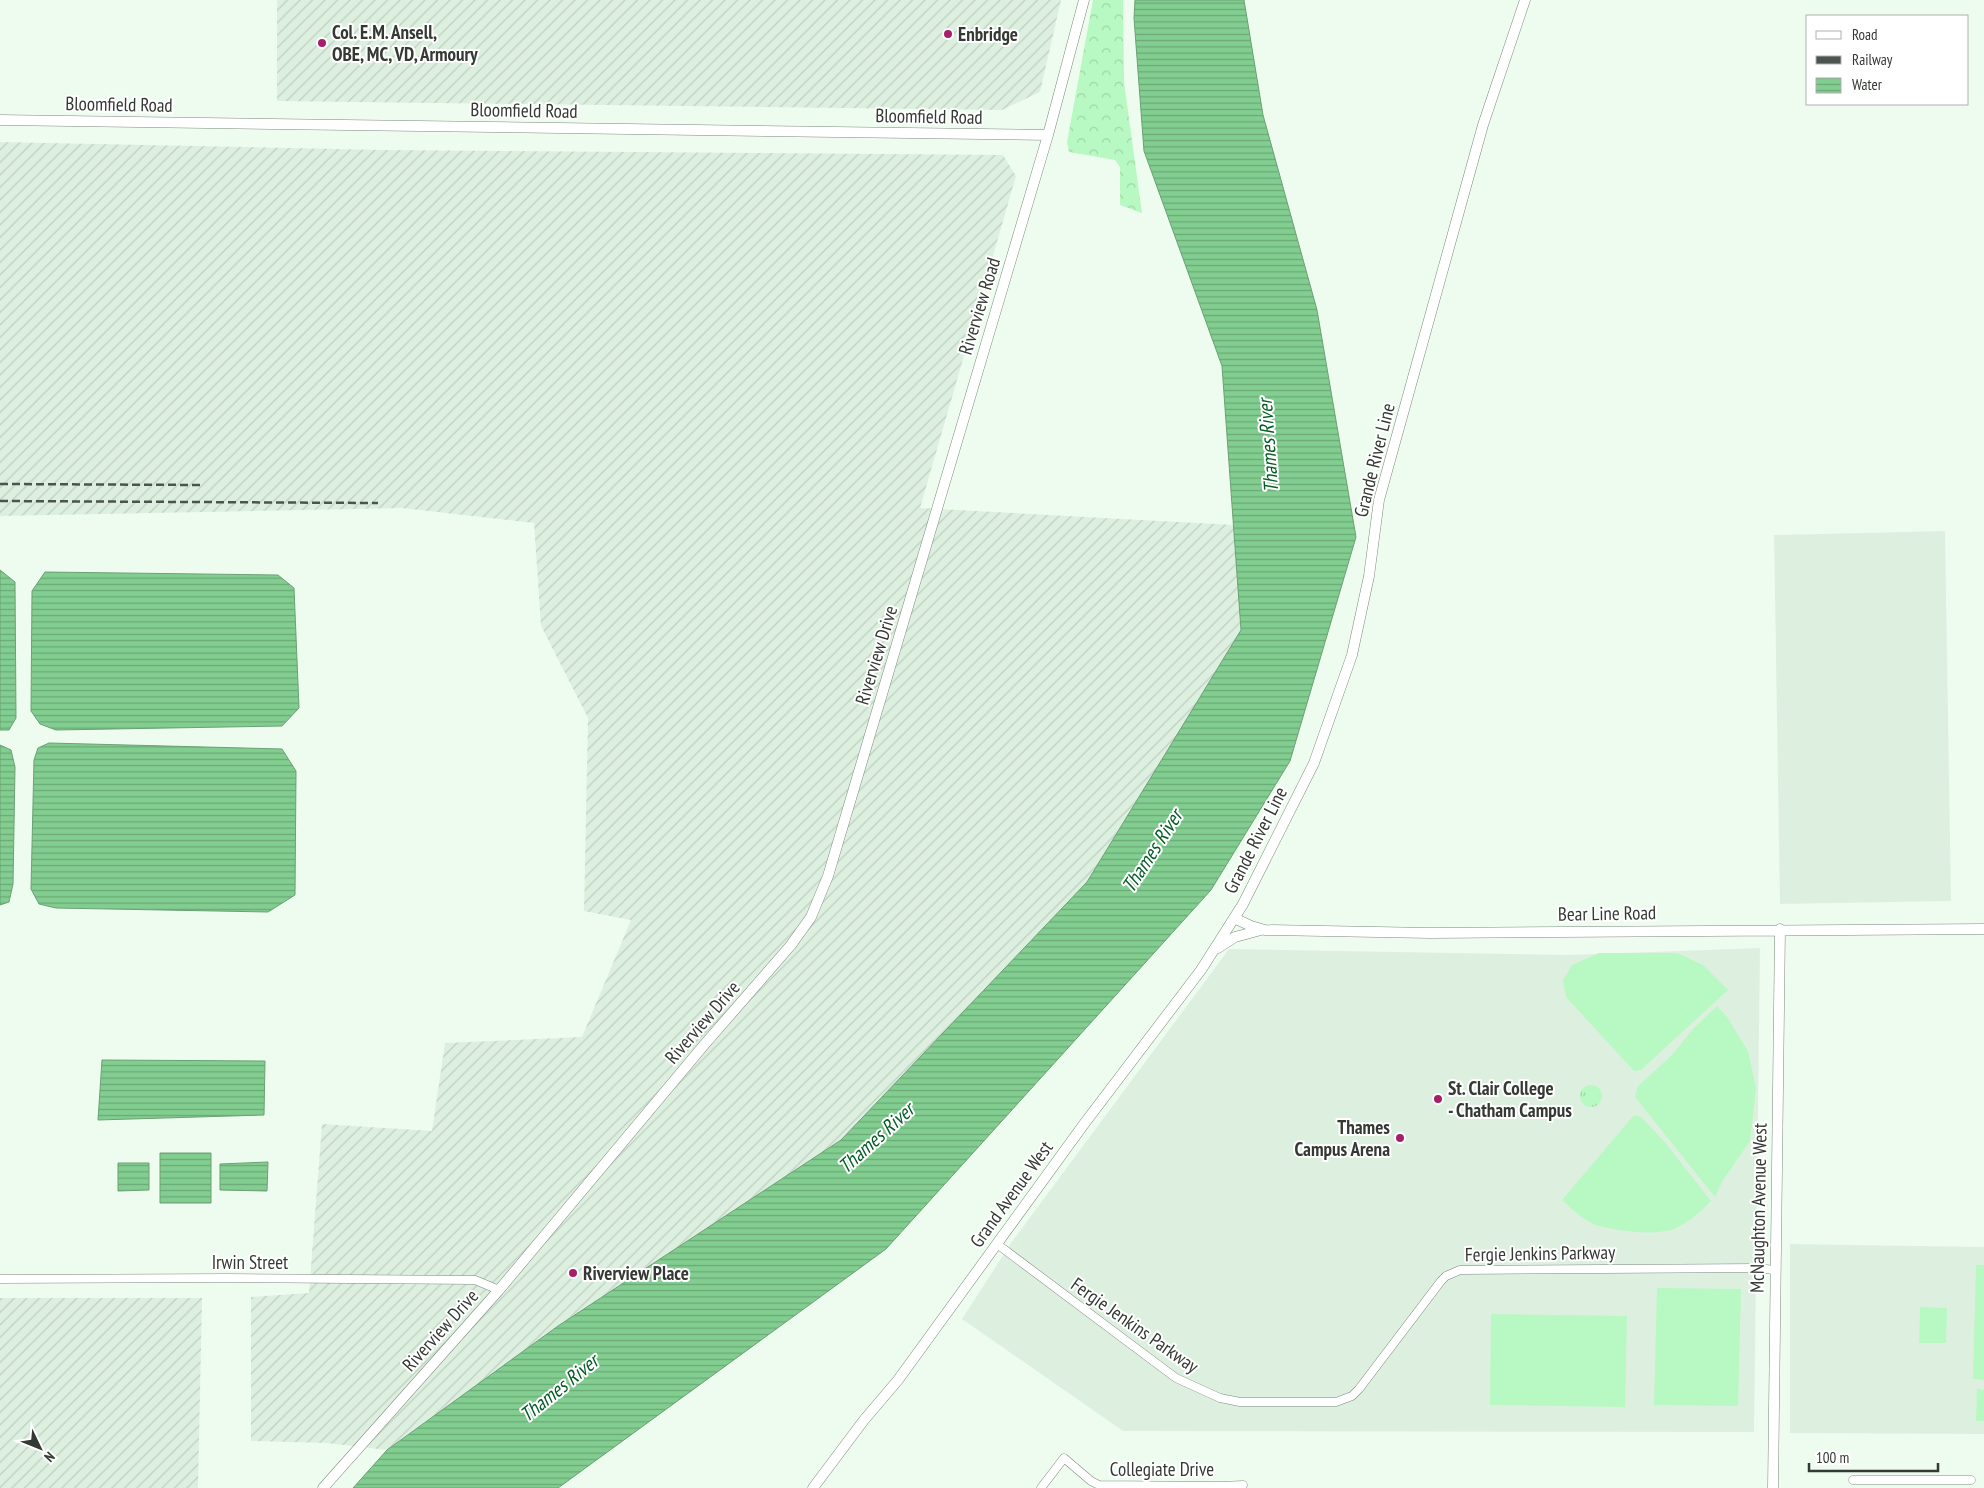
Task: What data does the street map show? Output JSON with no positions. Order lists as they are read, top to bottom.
{
  "streets": {
    "main road": [
      "Bloomfield Road",
      "Riverview Road",
      "Grande River Line",
      "Riverview Drive",
      "Bear Line Road",
      "Grand Avenue West",
      "McNaughton Avenue West"
    ],
    "street": ["Fergie Jenkins Parkway", "Irwin Street", "Collegiate Drive"]
  },
  "crossings": [
    ["Bloomfield Road", "Riverview Road"],
    ["Riverview Road", "Riverview Drive"],
    ["Grande River Line", "Bear Line Road"],
    ["Grande River Line", "Grand Avenue West"],
    ["Riverview Drive", "Irwin Street"],
    ["Bear Line Road", "Grand Avenue West"],
    ["Bear Line Road", "McNaughton Avenue West"],
    ["Grand Avenue West", "Fergie Jenkins Parkway"],
    ["McNaughton Avenue West", "Fergie Jenkins Parkway"]
  ],
  "water": ["Thames River"],
  "places": [
    "Enbridge",
    "Col. E.M. Ansell, OBE, MC, VD, Armoury",
    "St. Clair College - Chatham Campus",
    "Thames Campus Arena",
    "Riverview Place"
  ],
  "legend": ["Road", "Railway", "Water"],
  "scale_bar": "100 m",
  "north": "bottom right"
}
